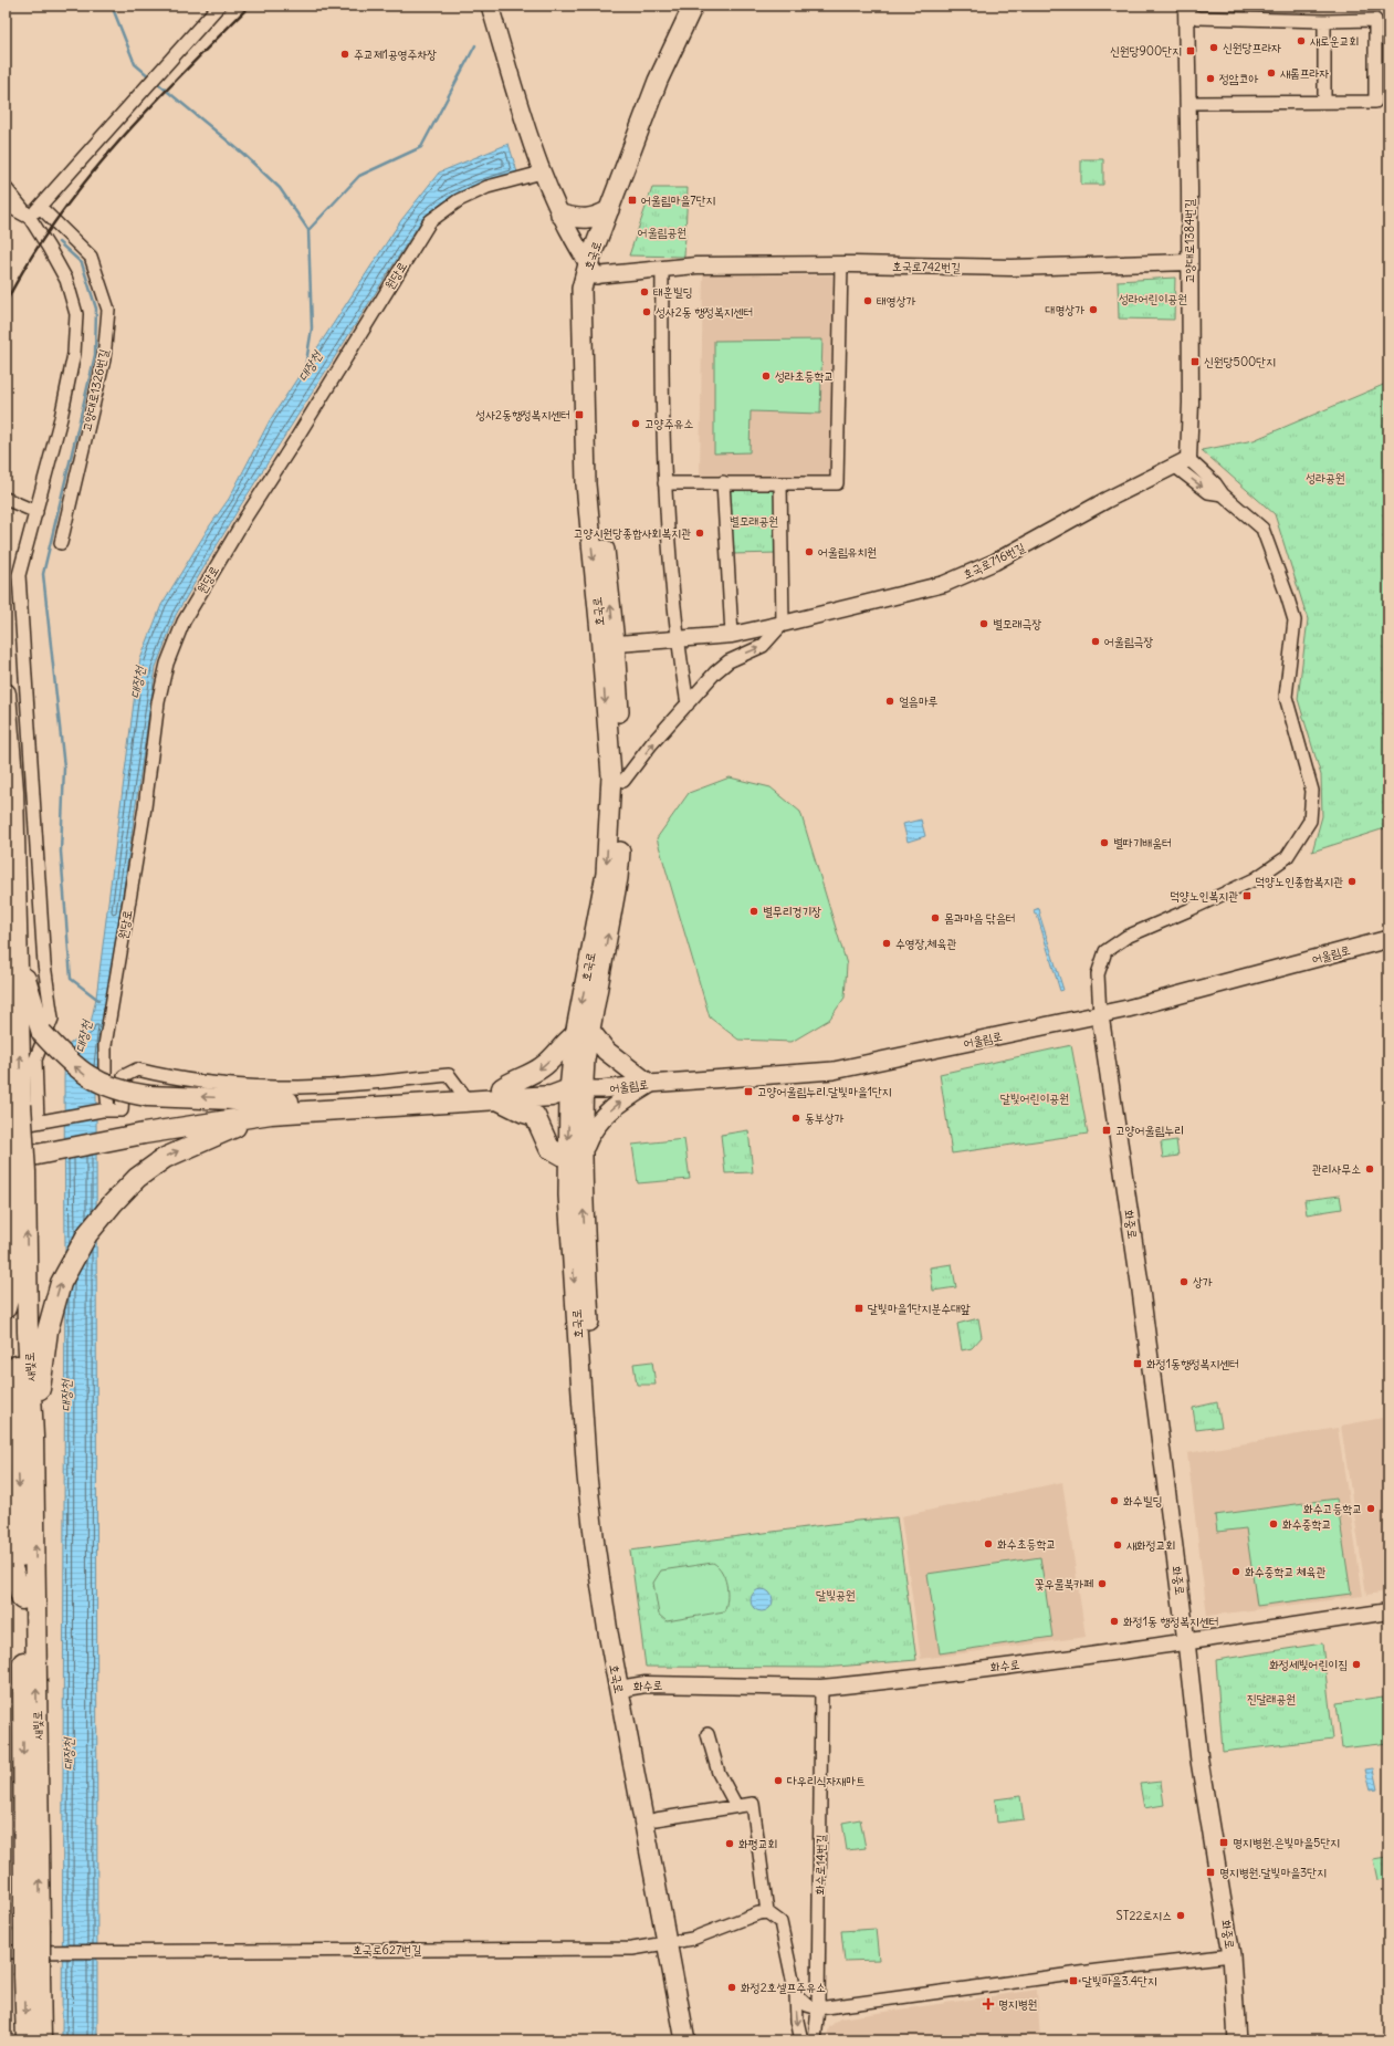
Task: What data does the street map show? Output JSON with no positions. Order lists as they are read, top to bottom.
{
  "streets": {
    "highway": ["새빛로"],
    "main road": ["호국로", "어울림로", "화중로"],
    "street": [
      "고양대로1384번길",
      "호국로742번길",
      "원당로",
      "고양대로1326번길",
      "호국로716번길",
      "화수로",
      "화수로14번길",
      "호국로627번길"
    ]
  },
  "crossings": [
    ["고양대로1384번길", "호국로742번길"],
    ["고양대로1384번길", "호국로716번길"],
    ["호국로", "호국로742번길"],
    ["호국로", "호국로716번길"],
    ["호국로", "어울림로"],
    ["호국로", "화수로"],
    ["호국로", "호국로627번길"],
    ["어울림로", "화중로"],
    ["화중로", "화수로"],
    ["화수로", "화수로14번길"]
  ],
  "water": ["대장천"],
  "parks": [
    "어울림공원",
    "성라어린이공원",
    "성라공원",
    "별모래공원",
    "달빛어린이공원",
    "달빛공원",
    "진달래공원"
  ],
  "places": {
    "other": [
      "새로운교회",
      "신원당프라자",
      "주교제1공영주차장",
      "새롬프라자",
      "정암코아",
      "태훈빌딩",
      "태영상가",
      "대명상가",
      "성사2동 행정복지센터",
      "성라초등학교",
      "고양주유소",
      "고양시원당종합사회복지관",
      "어울림유치원",
      "별모래극장",
      "어울림극장",
      "얼음마루",
      "별따기배움터",
      "덕양노인종합복지관",
      "별무리경기장",
      "몸과마음 닦음터",
      "수영장,체육관",
      "동부상가",
      "관리사무소",
      "상가",
      "화수빌딩",
      "화수고등학교",
      "화수중학교",
      "화수초등학교",
      "새화정교회",
      "화수중학교 체육관",
      "꽃우물북카페",
      "화정1동 행정복지센터",
      "화정세빛어린이집",
      "다우리식자재마트",
      "화평교회",
      "ST22로지스",
      "화정2호셀프주유소"
    ],
    "transit": [
      "신원당900단지",
      "어울림마을7단지",
      "신원당500단지",
      "성사2동행정복지센터",
      "덕양노인복지관",
      "고양어울림누리.달빛마을1단지",
      "고양어울림누리",
      "달빛마을1단지분수대앞",
      "화정1동행정복지센터",
      "명지병원.은빛마을5단지",
      "명지병원.달빛마을3단지",
      "달빛마을3.4단지"
    ],
    "health": ["명지병원"]
  }
}
